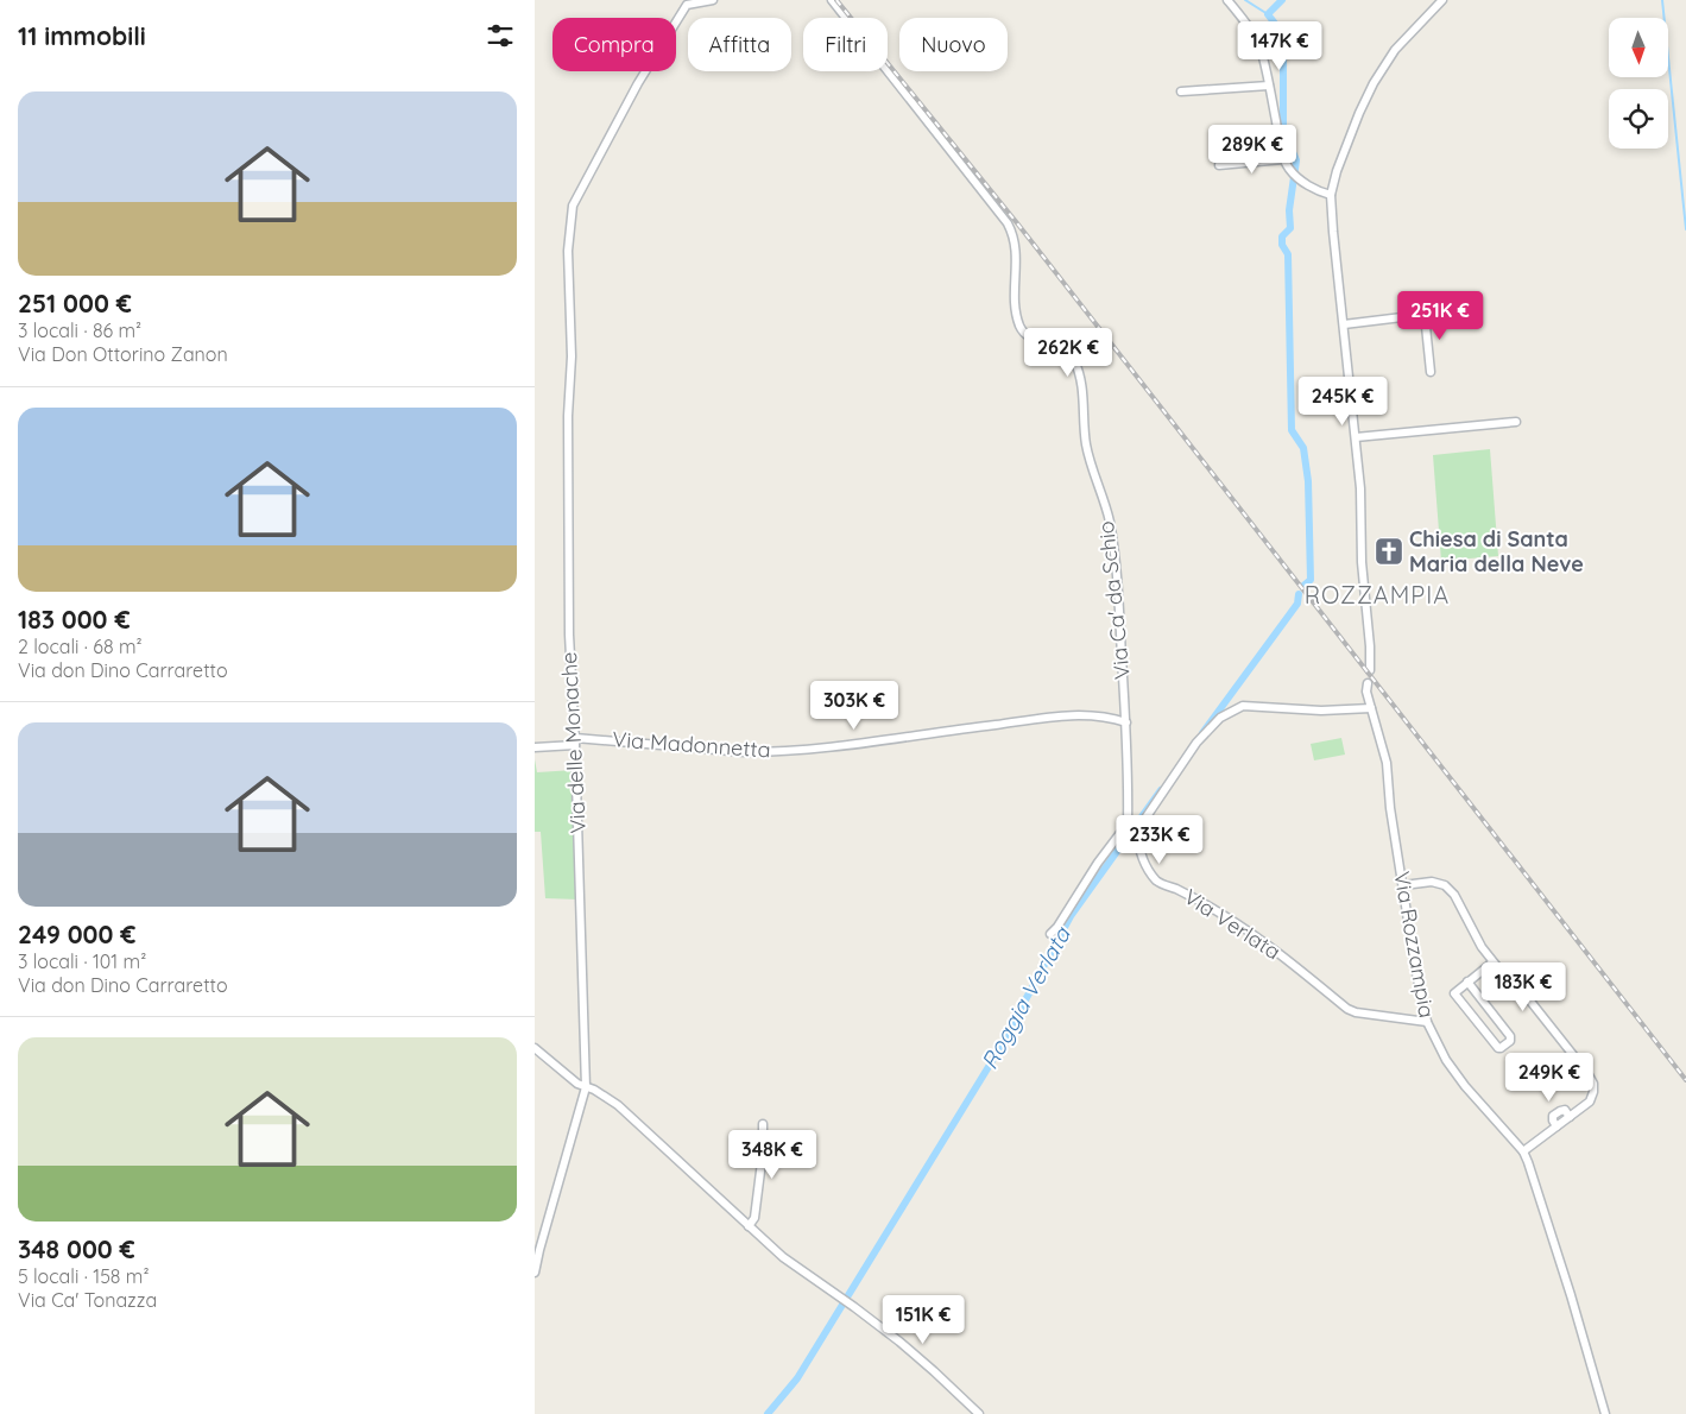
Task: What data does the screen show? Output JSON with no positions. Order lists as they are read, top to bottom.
{
  "streets": {
    "street": [
      "Via Ca' da Schio",
      "Via delle Monache",
      "Via Madonnetta",
      "Via Verlata",
      "Via Rozzampia"
    ]
  },
  "crossings": [
    ["Via Ca' da Schio", "Via Madonnetta"],
    ["Via Ca' da Schio", "Via Verlata"],
    ["Via delle Monache", "Via Madonnetta"],
    ["Via Verlata", "Via Rozzampia"]
  ],
  "districts": ["ROZZAMPIA"],
  "water": ["Roggia Verlata"],
  "places": {
    "church": ["Chiesa di Santa Maria della Neve"]
  },
  "north": "bottom",
  "page": {
    "heading": "11 immobili",
    "chip": [
      "Compra",
      "Affitta",
      "Filtri",
      "Nuovo"
    ],
    "price": [
      "147K €",
      "289K €",
      "251K €",
      "262K €",
      "245K €",
      "303K €",
      "233K €",
      "183K €",
      "249K €",
      "348K €",
      "151K €"
    ],
    "list": [
      {
        "name": "251 000 €",
        "note": "3 locali · 86 m² · Via Don Ottorino Zanon"
      },
      {
        "name": "183 000 €",
        "note": "2 locali · 68 m² · Via don Dino Carraretto"
      },
      {
        "name": "249 000 €",
        "note": "3 locali · 101 m² · Via don Dino Carraretto"
      },
      {
        "name": "348 000 €",
        "note": "5 locali · 158 m² · Via Ca' Tonazza"
      }
    ]
  }
}
